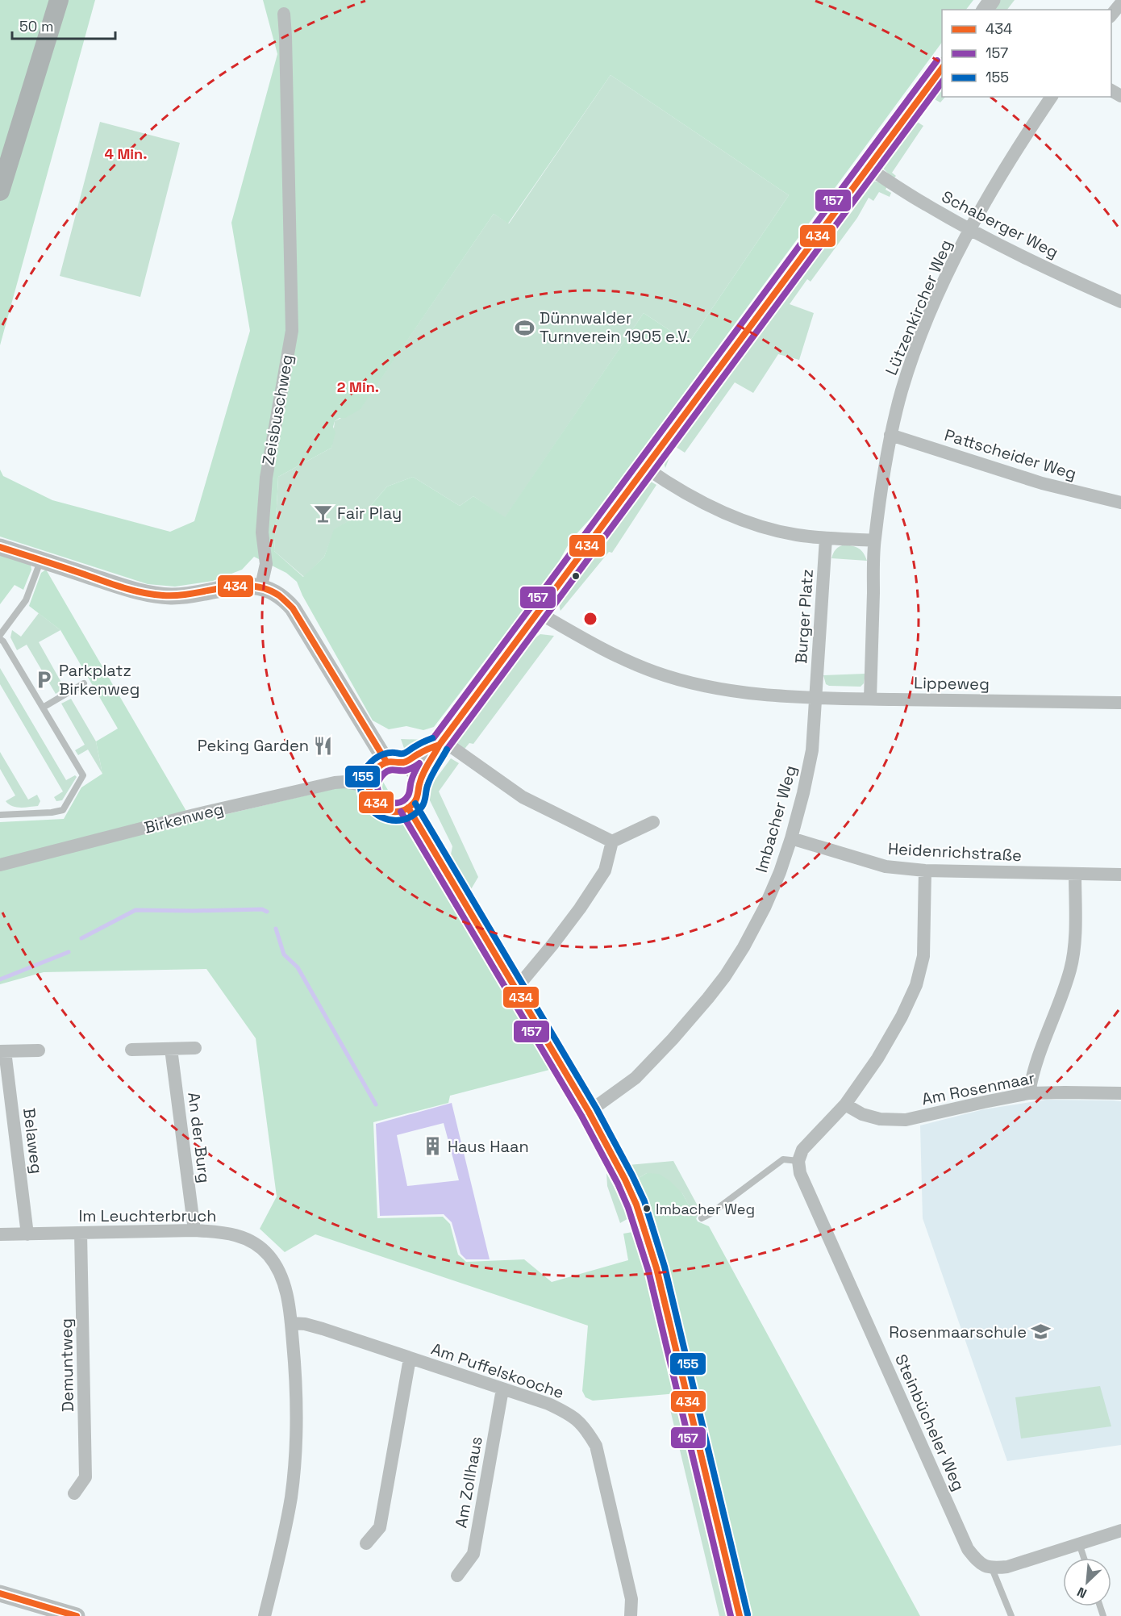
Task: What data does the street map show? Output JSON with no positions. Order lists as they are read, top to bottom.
{
  "streets": {
    "street": [
      "Schaberger Weg",
      "Lützenkircher Weg",
      "Zeisbuschweg",
      "Pattscheider Weg",
      "Burger Platz",
      "Lippeweg",
      "Birkenweg",
      "Imbacher Weg",
      "Heidenrichstraße",
      "Am Rosenmaar",
      "An der Burg",
      "Belaweg",
      "Im Leuchterbruch",
      "Demuntweg",
      "Am Puffelskooche",
      "Steinbücheler Weg",
      "Am Zollhaus"
    ]
  },
  "crossings": [
    ["Schaberger Weg", "Lützenkircher Weg"],
    ["Lützenkircher Weg", "Pattscheider Weg"],
    ["Lützenkircher Weg", "Lippeweg"],
    ["Burger Platz", "Lippeweg"],
    ["Burger Platz", "Imbacher Weg"],
    ["Lippeweg", "Imbacher Weg"],
    ["Imbacher Weg", "Heidenrichstraße"],
    ["An der Burg", "Im Leuchterbruch"],
    ["Belaweg", "Im Leuchterbruch"],
    ["Im Leuchterbruch", "Demuntweg"],
    ["Im Leuchterbruch", "Am Puffelskooche"],
    ["Am Puffelskooche", "Am Zollhaus"]
  ],
  "places": {
    "sports": ["Dünnwalder Turnverein 1905 e.V."],
    "bar": ["Fair Play"],
    "parking": ["Parkplatz Birkenweg"],
    "restaurant": ["Peking Garden"],
    "building": ["Haus Haan"],
    "other": ["Imbacher Weg"],
    "school or university": ["Rosenmaarschule"]
  },
  "lines": ["transit line 157", "transit line 434", "transit line 155"],
  "legend": ["434", "157", "155"],
  "scale_bar": "50 m",
  "north": "bottom left",
  "rings": ["4 Min.", "2 Min."]
}
